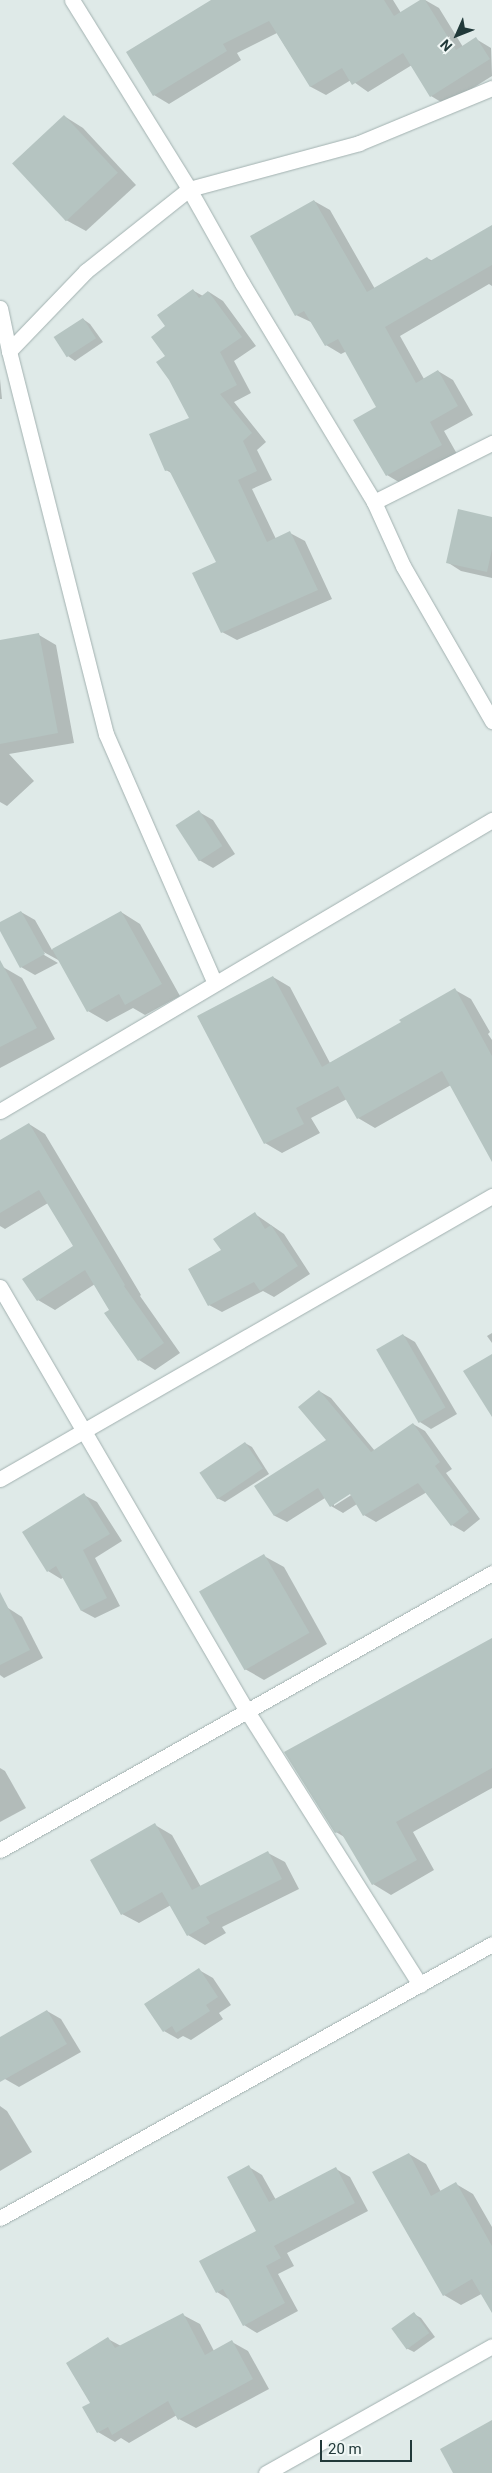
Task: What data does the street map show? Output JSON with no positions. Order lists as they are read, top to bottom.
{
  "scale_bar": "20 m",
  "north": "bottom left"
}
